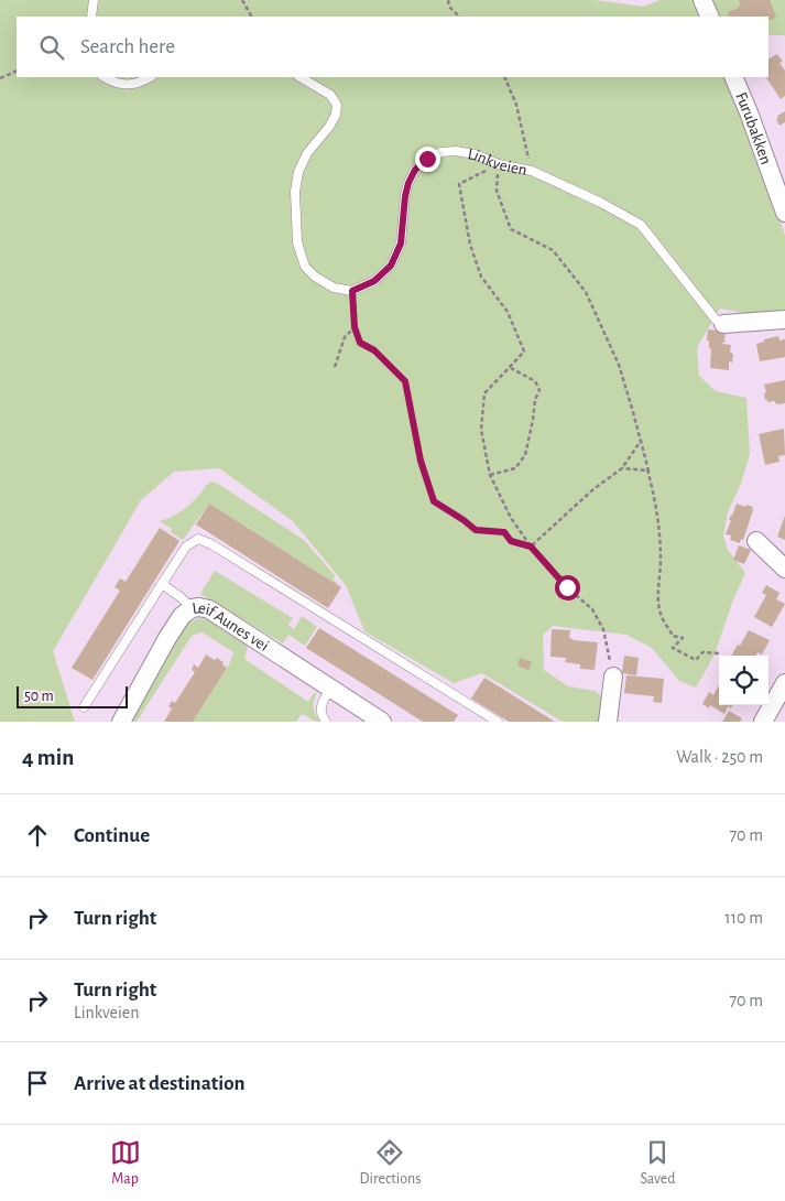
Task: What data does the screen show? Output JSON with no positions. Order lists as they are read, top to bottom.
{
  "streets": {
    "street": ["Furubakken", "Linkveien", "Leif Aunes vei"]
  },
  "scale_bar": "50 m",
  "page": {
    "search": "Search here",
    "scale": "50 m",
    "heading": ["4 min", "Walk · 250 m"],
    "list": [
      ["Continue", "70 m"],
      ["Turn right", "110 m"],
      ["Turn right", "Linkveien", "70 m"],
      "Arrive at destination"
    ],
    "nav": ["Map", "Directions", "Saved"]
  }
}
